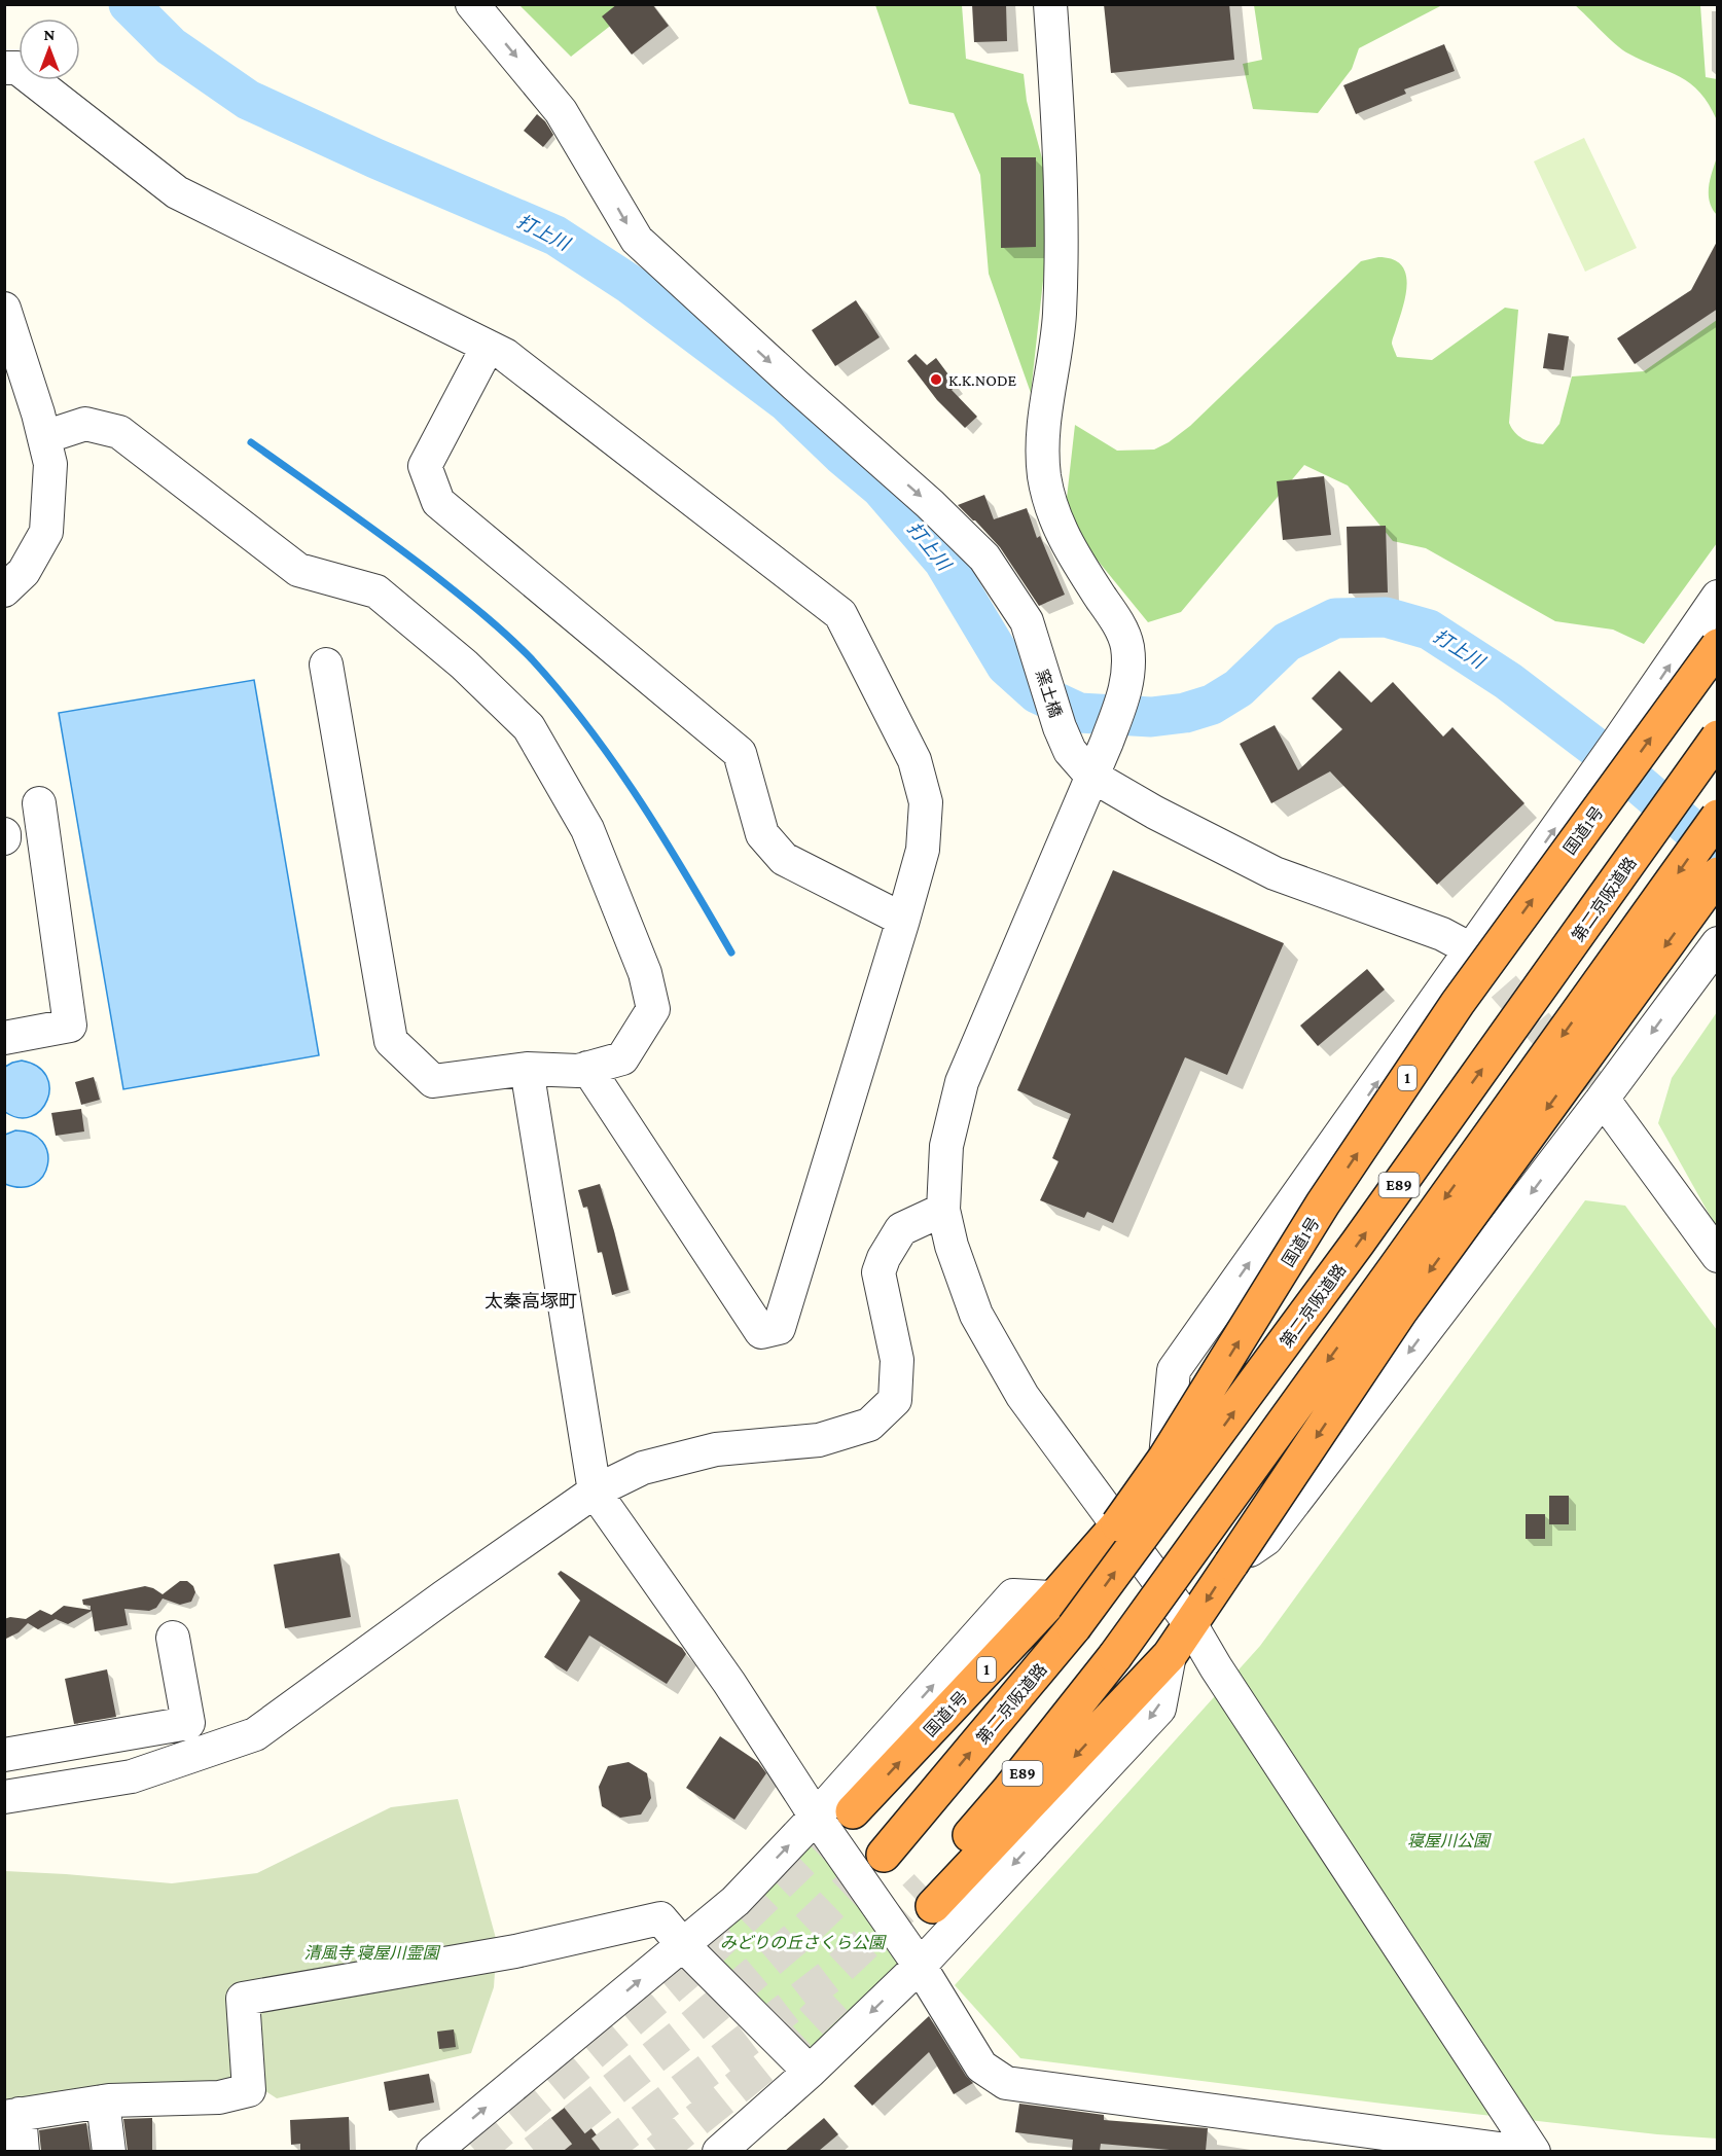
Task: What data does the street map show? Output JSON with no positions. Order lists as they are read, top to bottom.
{
  "streets": {
    "highway": [
      "国道1号",
      "第二京阪道路",
      "1",
      "E89"
    ],
    "street": ["窯土橋"]
  },
  "districts": ["太秦高塚町"],
  "water": ["打上川"],
  "parks": ["寝屋川公園", "みどりの丘さくら公園", "清風寺 寝屋川霊園"],
  "places": ["K.K.NODE"],
  "north": "top"
}
